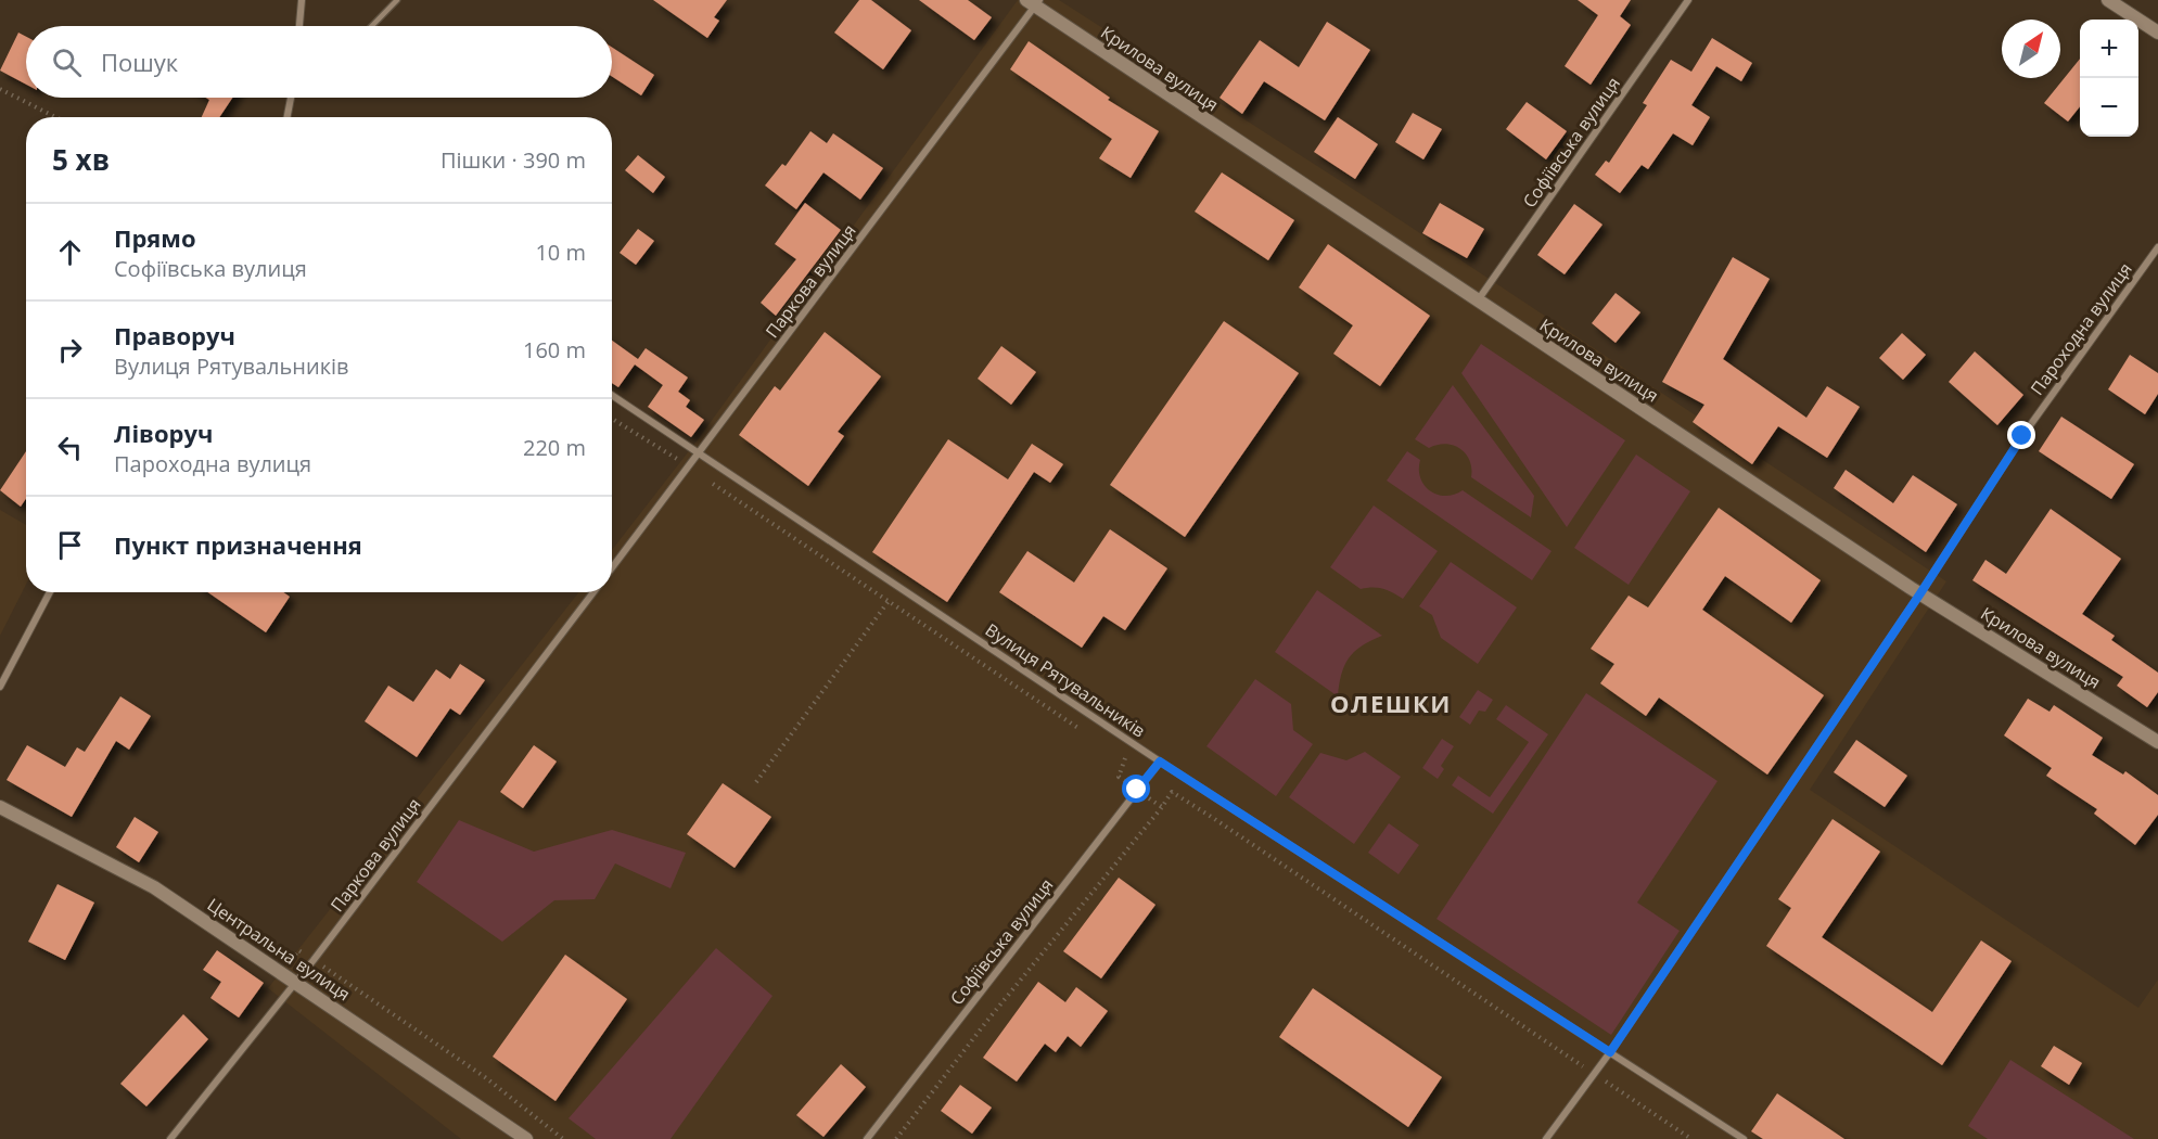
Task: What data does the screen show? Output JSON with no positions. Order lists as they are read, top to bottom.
{
  "streets": {
    "street": [
      "Крилова вулиця",
      "Софіївська вулиця",
      "Паркова вулиця",
      "Пароходна вулиця",
      "Вулиця Рятувальників",
      "Центральна вулиця"
    ]
  },
  "crossings": [
    ["Крилова вулиця", "Софіївська вулиця"],
    ["Крилова вулиця", "Паркова вулиця"],
    ["Крилова вулиця", "Пароходна вулиця"],
    ["Софіївська вулиця", "Вулиця Рятувальників"],
    ["Паркова вулиця", "Вулиця Рятувальників"],
    ["Паркова вулиця", "Центральна вулиця"],
    ["Пароходна вулиця", "Вулиця Рятувальників"]
  ],
  "districts": ["ОЛЕШКИ"],
  "north": "top right",
  "page": {
    "map_buttons": ["+", "−"],
    "search": "Пошук",
    "heading": ["5 хв", "Пішки · 390 m"],
    "list": [
      ["Прямо", "Софіївська вулиця", "10 m"],
      ["Праворуч", "Вулиця Рятувальників", "160 m"],
      ["Ліворуч", "Пароходна вулиця", "220 m"],
      "Пункт призначення"
    ]
  }
}
